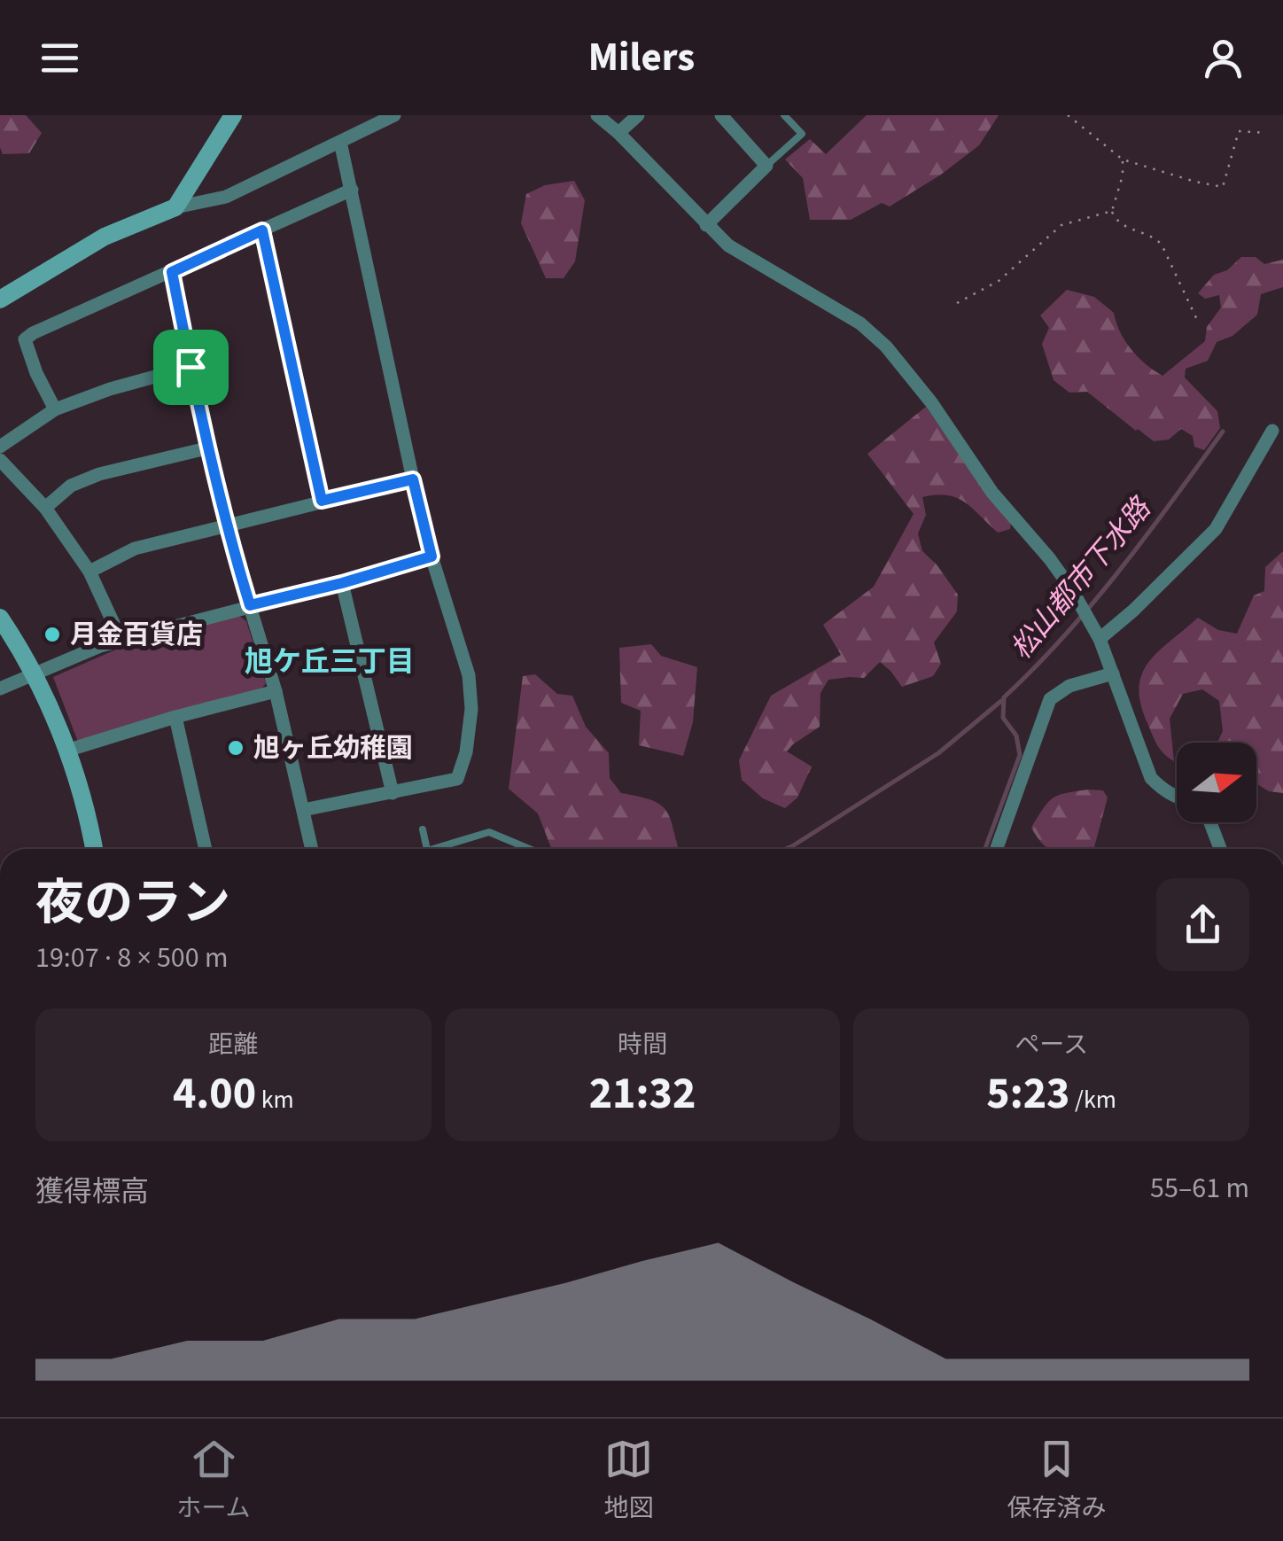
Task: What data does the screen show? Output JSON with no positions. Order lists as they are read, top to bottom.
{
  "districts": ["旭ケ丘三丁目"],
  "water": ["松山都市下水路"],
  "places": ["月金百貨店", "旭ヶ丘幼稚園"],
  "north": "right",
  "page": {
    "header": "Milers",
    "heading": ["夜のラン", "19:07 · 8 × 500 m"],
    "stats": [
      ["距離", "4.00 km"],
      ["時間", "21:32"],
      ["ペース", "5:23 /km"]
    ],
    "chart": ["獲得標高", "55–61 m"],
    "tabs": ["ホーム", "地図", "保存済み"]
  }
}
